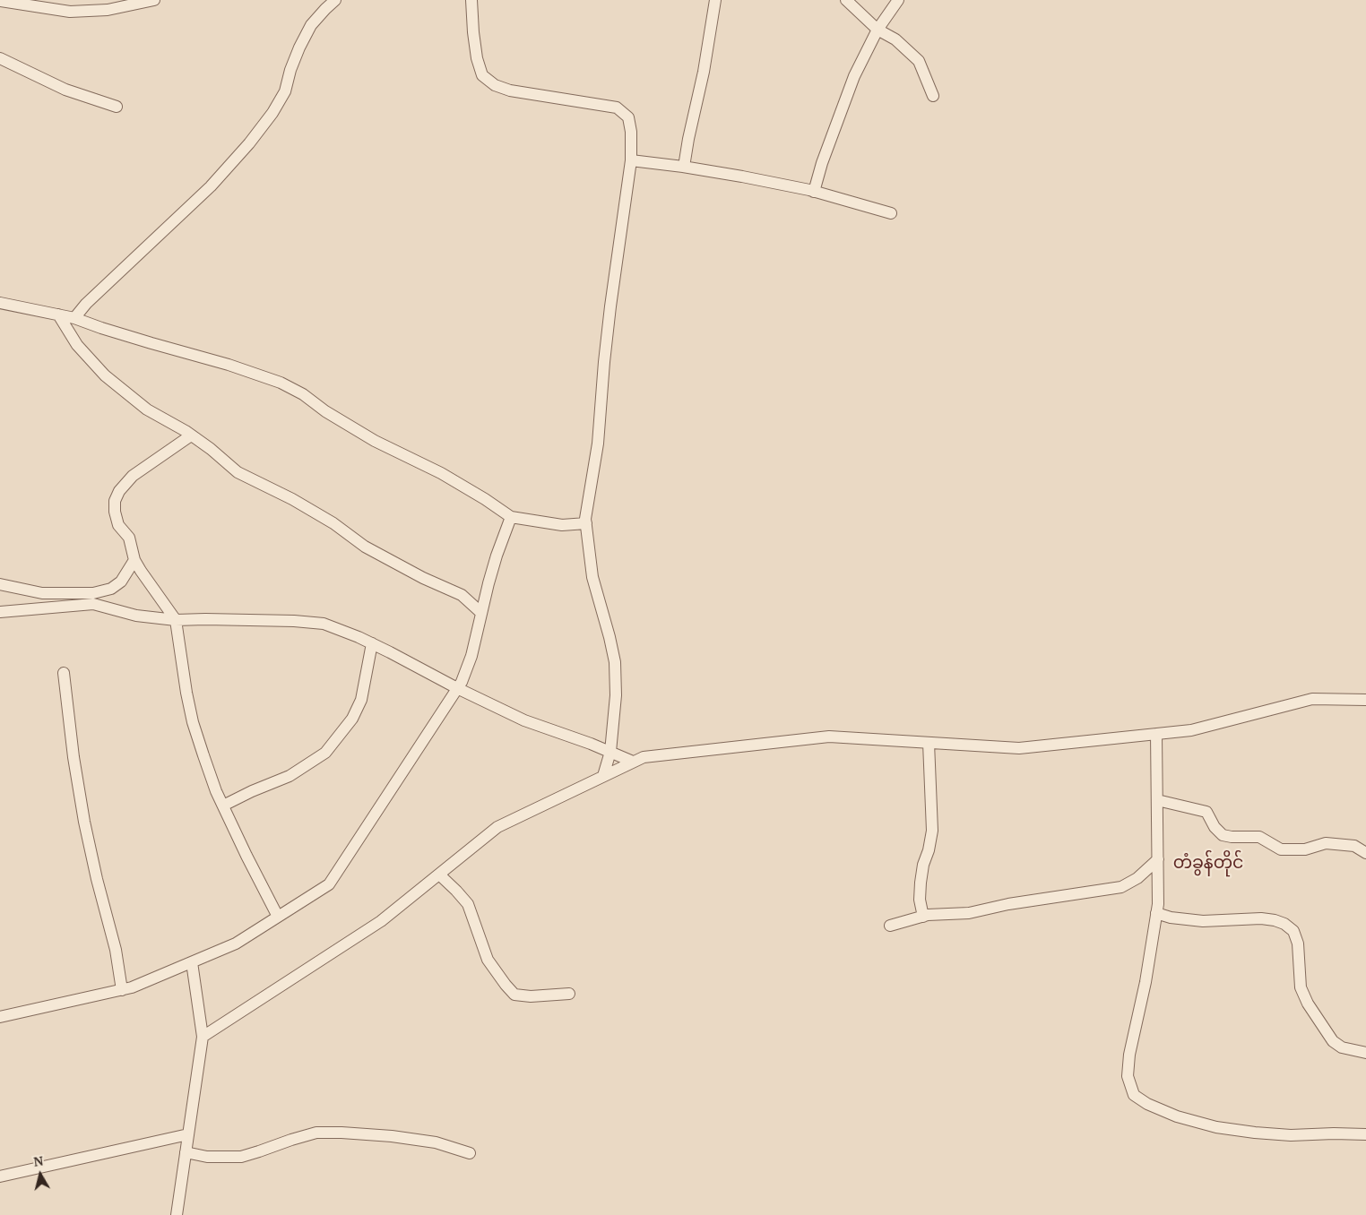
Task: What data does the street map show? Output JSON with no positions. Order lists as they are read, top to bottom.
{
  "districts": ["တံခွန်တိုင်"],
  "north": "top"
}
